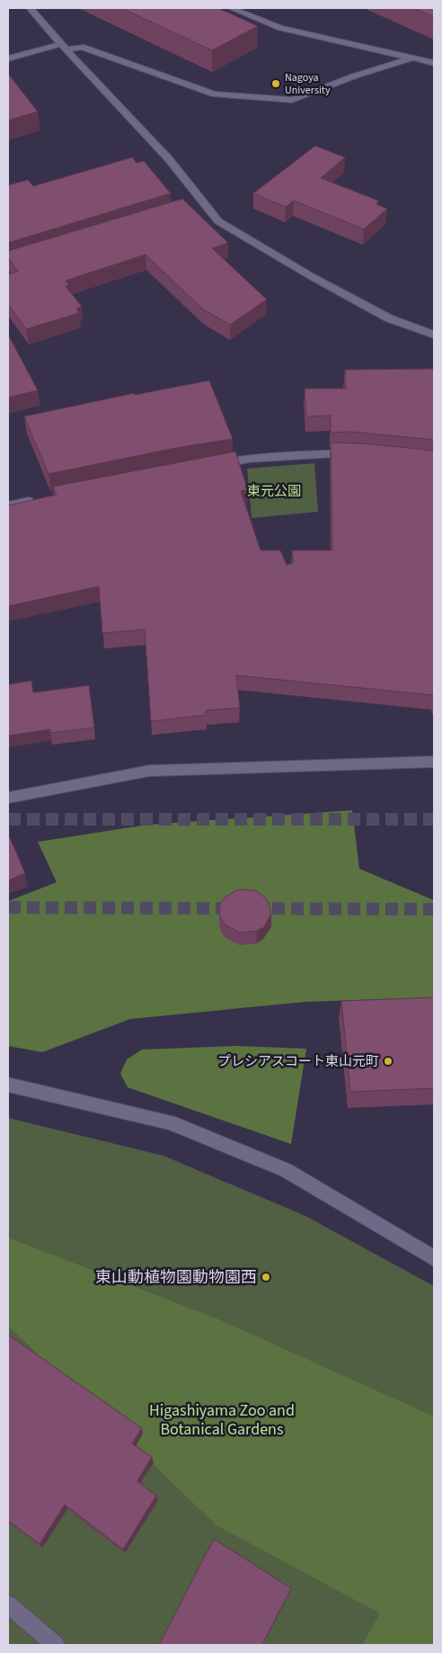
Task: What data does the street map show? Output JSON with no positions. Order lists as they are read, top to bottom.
{
  "parks": ["東元公園", "Higashiyama Zoo and Botanical Gardens"],
  "places": ["Nagoya University", "プレシアスコート東山元町", "東山動植物園動物園西"]
}
